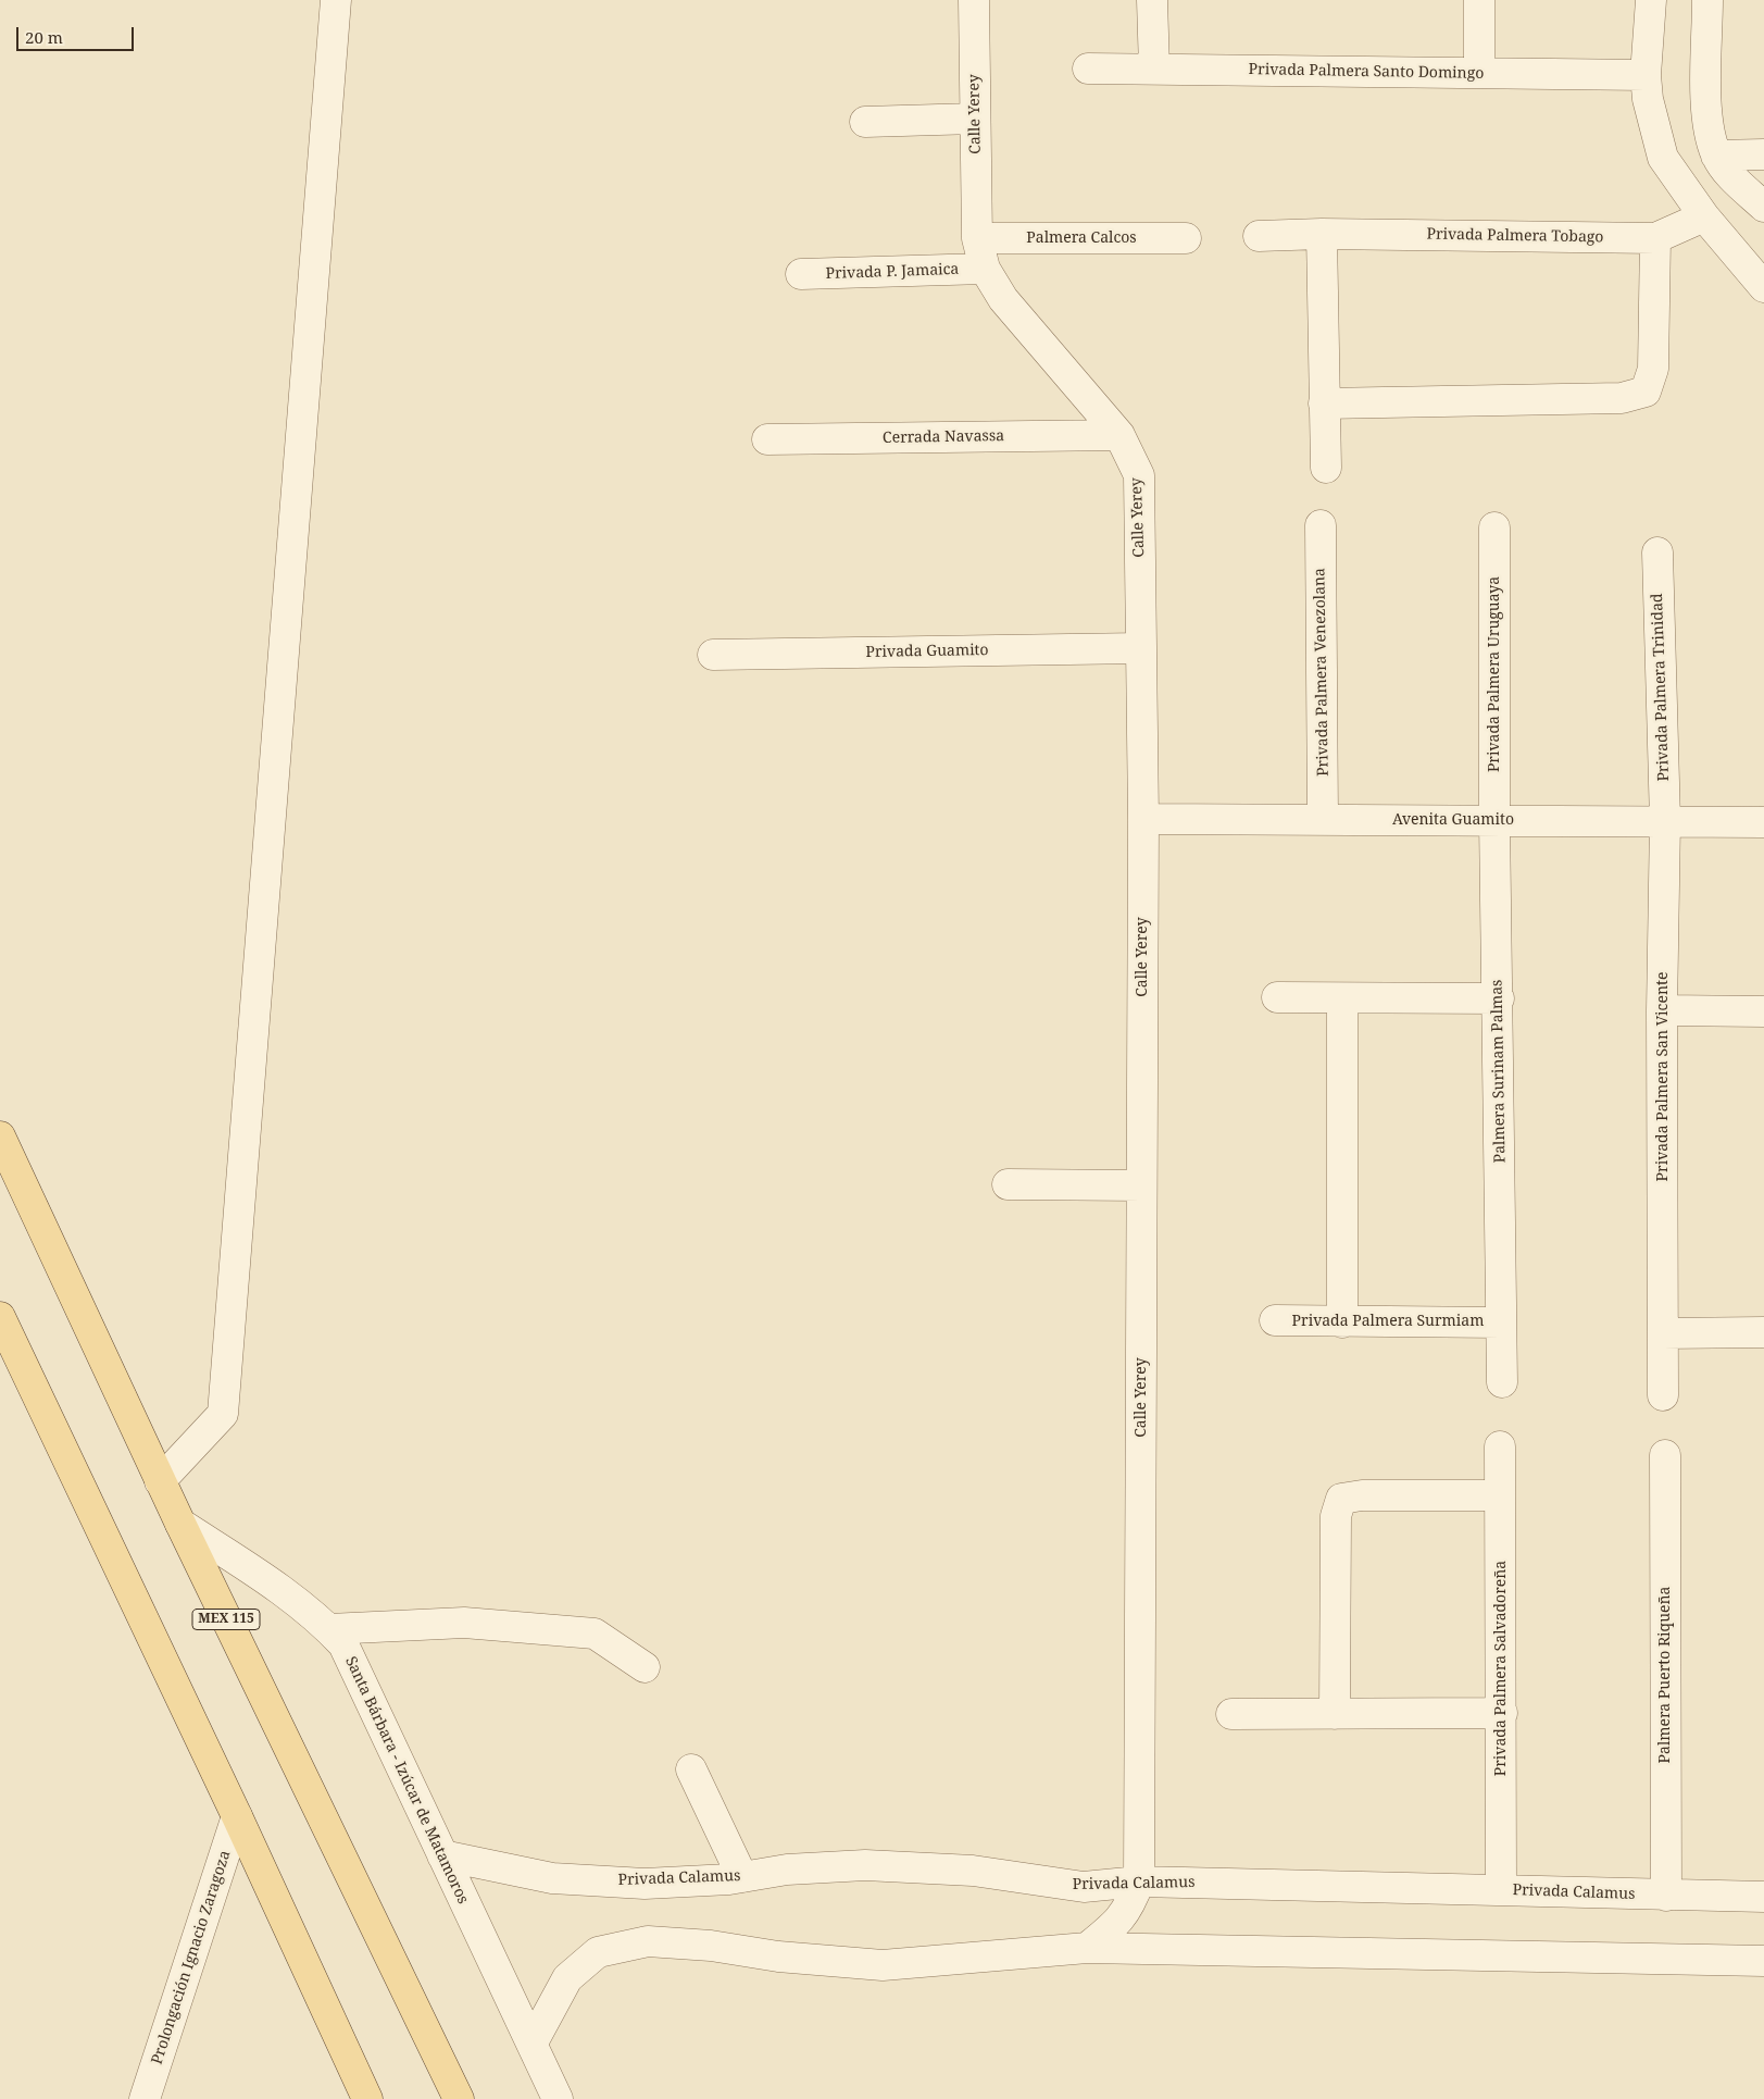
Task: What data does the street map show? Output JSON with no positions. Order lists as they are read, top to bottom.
{
  "streets": {
    "main road": ["MEX 115"],
    "street": [
      "Privada Palmera Santo Domingo",
      "Calle Yerey",
      "Privada Palmera Tobago",
      "Palmera Calcos",
      "Privada P. Jamaica",
      "Cerrada Navassa",
      "Privada Guamito",
      "Privada Palmera Venezolana",
      "Privada Palmera Uruguaya",
      "Privada Palmera Trinidad",
      "Avenita Guamito",
      "Palmera Surinam Palmas",
      "Privada Palmera San Vicente",
      "Privada Palmera Surmiam",
      "Privada Palmera Salvadoreña",
      "Palmera Puerto Riqueña",
      "Santa Bárbara - Izúcar de Matamoros",
      "Privada Calamus",
      "Prolongación Ignacio Zaragoza"
    ]
  },
  "crossings": [
    ["Calle Yerey", "Palmera Calcos"],
    ["Calle Yerey", "Privada P. Jamaica"],
    ["Calle Yerey", "Cerrada Navassa"],
    ["Calle Yerey", "Privada Guamito"],
    ["Calle Yerey", "Avenita Guamito"],
    ["Calle Yerey", "Privada Calamus"],
    ["Privada Palmera Venezolana", "Avenita Guamito"],
    ["Privada Palmera Uruguaya", "Avenita Guamito"],
    ["Privada Palmera Uruguaya", "Palmera Surinam Palmas"],
    ["Privada Palmera Trinidad", "Avenita Guamito"],
    ["Privada Palmera Trinidad", "Privada Palmera San Vicente"],
    ["Avenita Guamito", "Palmera Surinam Palmas"],
    ["Avenita Guamito", "Privada Palmera San Vicente"],
    ["Palmera Surinam Palmas", "Privada Palmera Surmiam"],
    ["MEX 115", "Santa Bárbara - Izúcar de Matamoros"],
    ["Privada Palmera Salvadoreña", "Privada Calamus"],
    ["Palmera Puerto Riqueña", "Privada Calamus"],
    ["Santa Bárbara - Izúcar de Matamoros", "Privada Calamus"]
  ],
  "scale_bar": "20 m"
}
